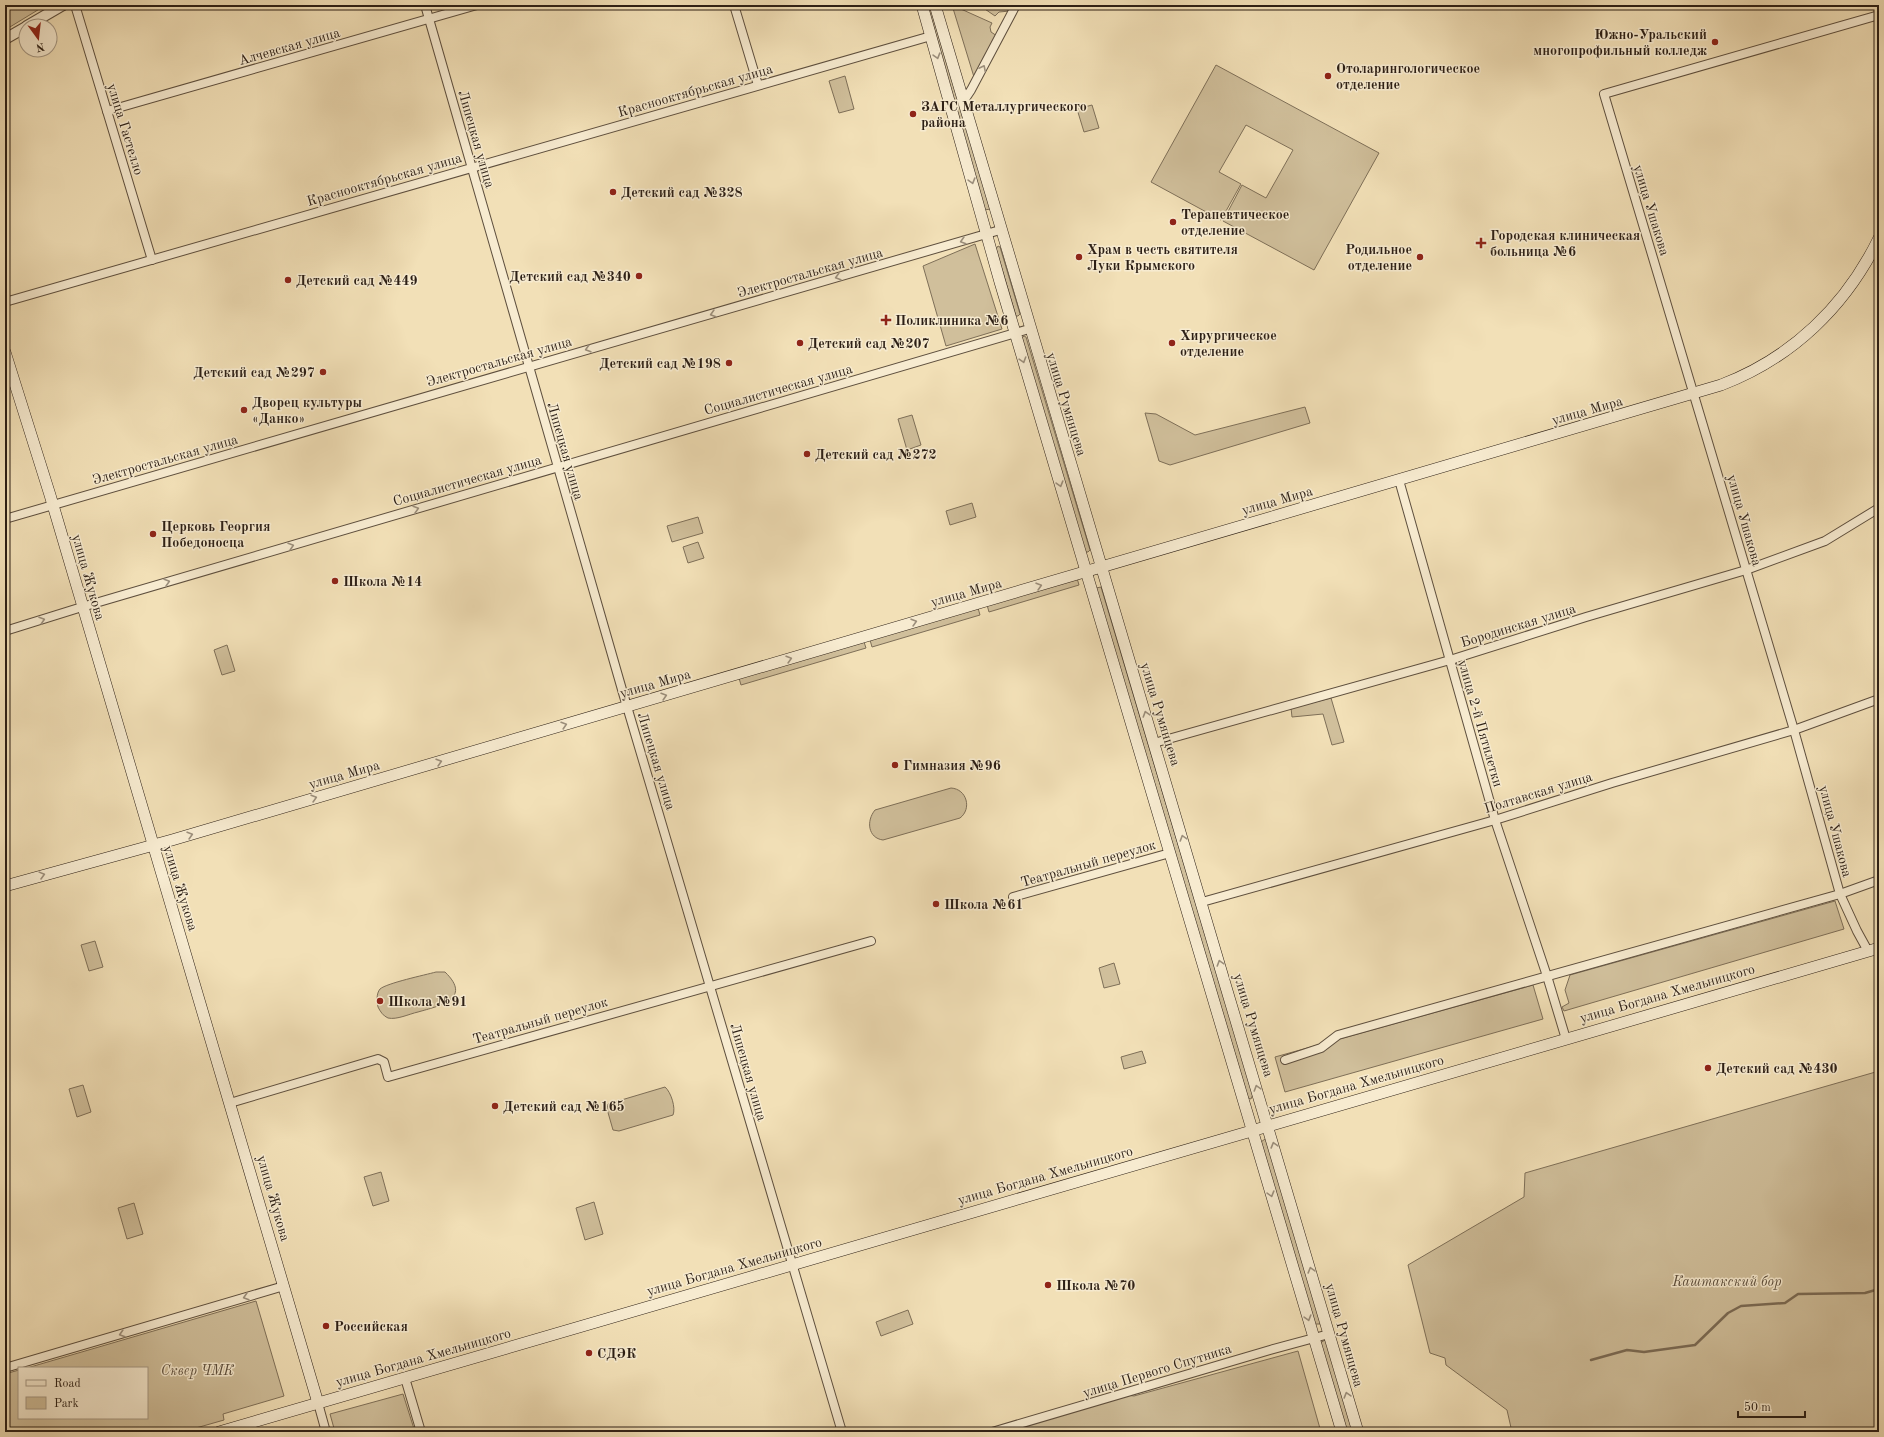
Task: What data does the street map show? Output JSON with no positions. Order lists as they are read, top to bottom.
{
  "streets": {
    "main road": [
      "улица Румянцева",
      "улица Мира",
      "улица Жукова",
      "улица Богдана Хмельницкого"
    ],
    "street": [
      "Алчевская улица",
      "Краснооктябрьская улица",
      "улица Гастелло",
      "Липецкая улица",
      "улица Ушакова",
      "Электростальская улица",
      "Социалистическая улица",
      "Бородинская улица",
      "улица 2-й Пятилетки",
      "Полтавская улица",
      "Театральный переулок",
      "улица Первого Спутника"
    ]
  },
  "crossings": [
    ["Алчевская улица", "улица Гастелло"],
    ["Алчевская улица", "Липецкая улица"],
    ["Краснооктябрьская улица", "улица Гастелло"],
    ["Краснооктябрьская улица", "Липецкая улица"],
    ["Краснооктябрьская улица", "улица Румянцева"],
    ["Липецкая улица", "Электростальская улица"],
    ["Липецкая улица", "Социалистическая улица"],
    ["Липецкая улица", "улица Мира"],
    ["Липецкая улица", "Театральный переулок"],
    ["Липецкая улица", "улица Богдана Хмельницкого"],
    ["улица Ушакова", "улица Мира"],
    ["улица Ушакова", "Бородинская улица"],
    ["улица Ушакова", "Полтавская улица"],
    ["улица Ушакова", "улица Богдана Хмельницкого"],
    ["Электростальская улица", "улица Румянцева"],
    ["Электростальская улица", "улица Жукова"],
    ["Социалистическая улица", "улица Румянцева"],
    ["Социалистическая улица", "улица Жукова"],
    ["улица Румянцева", "улица Мира"],
    ["улица Румянцева", "Бородинская улица"],
    ["улица Румянцева", "Полтавская улица"],
    ["улица Румянцева", "Театральный переулок"],
    ["улица Румянцева", "улица Богдана Хмельницкого"],
    ["улица Румянцева", "улица Первого Спутника"],
    ["улица Мира", "улица Жукова"],
    ["улица Мира", "улица 2-й Пятилетки"],
    ["улица Жукова", "Театральный переулок"],
    ["улица Жукова", "улица Богдана Хмельницкого"],
    ["Бородинская улица", "улица 2-й Пятилетки"],
    ["улица 2-й Пятилетки", "Полтавская улица"],
    ["улица 2-й Пятилетки", "улица Богдана Хмельницкого"]
  ],
  "one_way": ["Электростальская улица", "Социалистическая улица", "улица Мира"],
  "parks": ["Каштакский бор", "Сквер ЧМК"],
  "places": {
    "other": [
      "Южно-Уральский многопрофильный колледж",
      "Отоларингологическое отделение",
      "ЗАГС Металлургического района",
      "Детский сад №328",
      "Терапевтическое отделение",
      "Храм в честь святителя Луки Крымского",
      "Родильное отделение",
      "Детский сад №340",
      "Детский сад №449",
      "Детский сад №207",
      "Хирургическое отделение",
      "Детский сад №198",
      "Детский сад №297",
      "Дворец культуры «Данко»",
      "Детский сад №272",
      "Церковь Георгия Победоносца",
      "Школа №14",
      "Гимназия №96",
      "Школа №61",
      "Школа №91",
      "Детский сад №430",
      "Детский сад №165",
      "Школа №70",
      "Российская",
      "СДЭК"
    ],
    "health": ["Городская клиническая больница №6", "Поликлиника №6"]
  },
  "legend": ["Road", "Park"],
  "scale_bar": "50 m",
  "north": "bottom"
}
